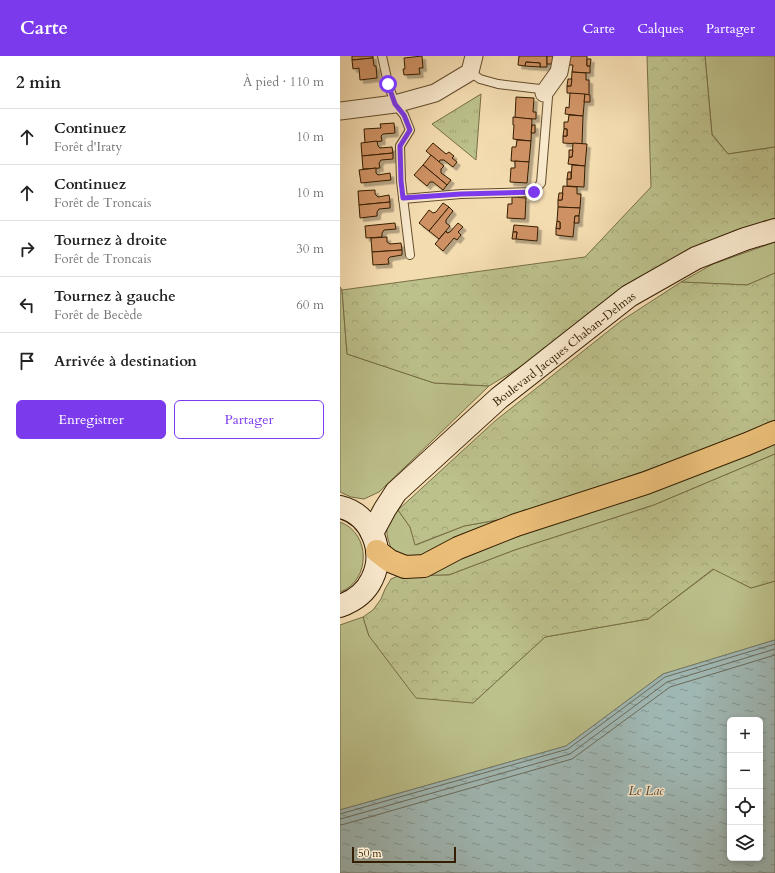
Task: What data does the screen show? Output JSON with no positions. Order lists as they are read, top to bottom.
{
  "streets": {
    "main road": ["Boulevard Jacques Chaban-Delmas"]
  },
  "water": ["Le Lac"],
  "scale_bar": "50 m",
  "page": {
    "header": "Carte",
    "nav": ["Carte", "Calques", "Partager"],
    "heading": ["2 min", "À pied · 110 m"],
    "list": [
      ["Continuez", "Forêt d'Iraty", "10 m"],
      ["Continuez", "Forêt de Troncais", "10 m"],
      ["Tournez à droite", "Forêt de Troncais", "30 m"],
      ["Tournez à gauche", "Forêt de Becède", "60 m"],
      "Arrivée à destination"
    ],
    "buttons": ["Enregistrer", "Partager"],
    "map_buttons": ["+", "−"],
    "scale": "50 m"
  }
}
